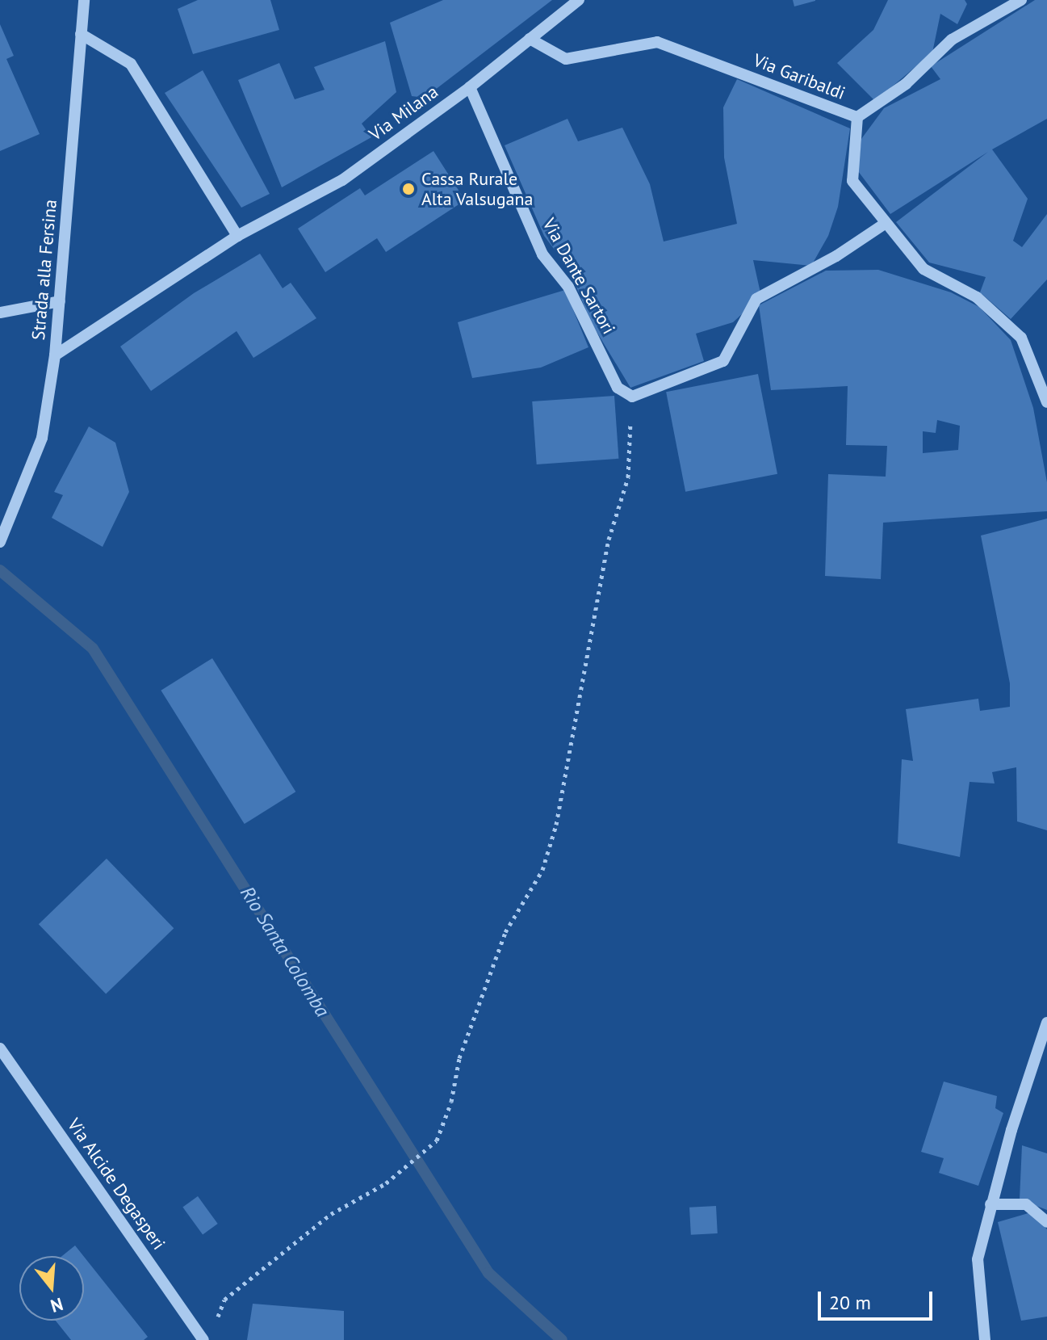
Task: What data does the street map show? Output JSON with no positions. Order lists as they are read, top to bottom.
{
  "streets": {
    "street": [
      "Via Garibaldi",
      "Via Milana",
      "Strada alla Fersina",
      "Via Dante Sartori",
      "Via Alcide Degasperi"
    ]
  },
  "crossings": [
    ["Via Garibaldi", "Via Milana"],
    ["Via Milana", "Strada alla Fersina"],
    ["Via Milana", "Via Dante Sartori"]
  ],
  "water": ["Rio Santa Colomba"],
  "places": ["Cassa Rurale Alta Valsugana"],
  "scale_bar": "20 m",
  "north": "bottom"
}
